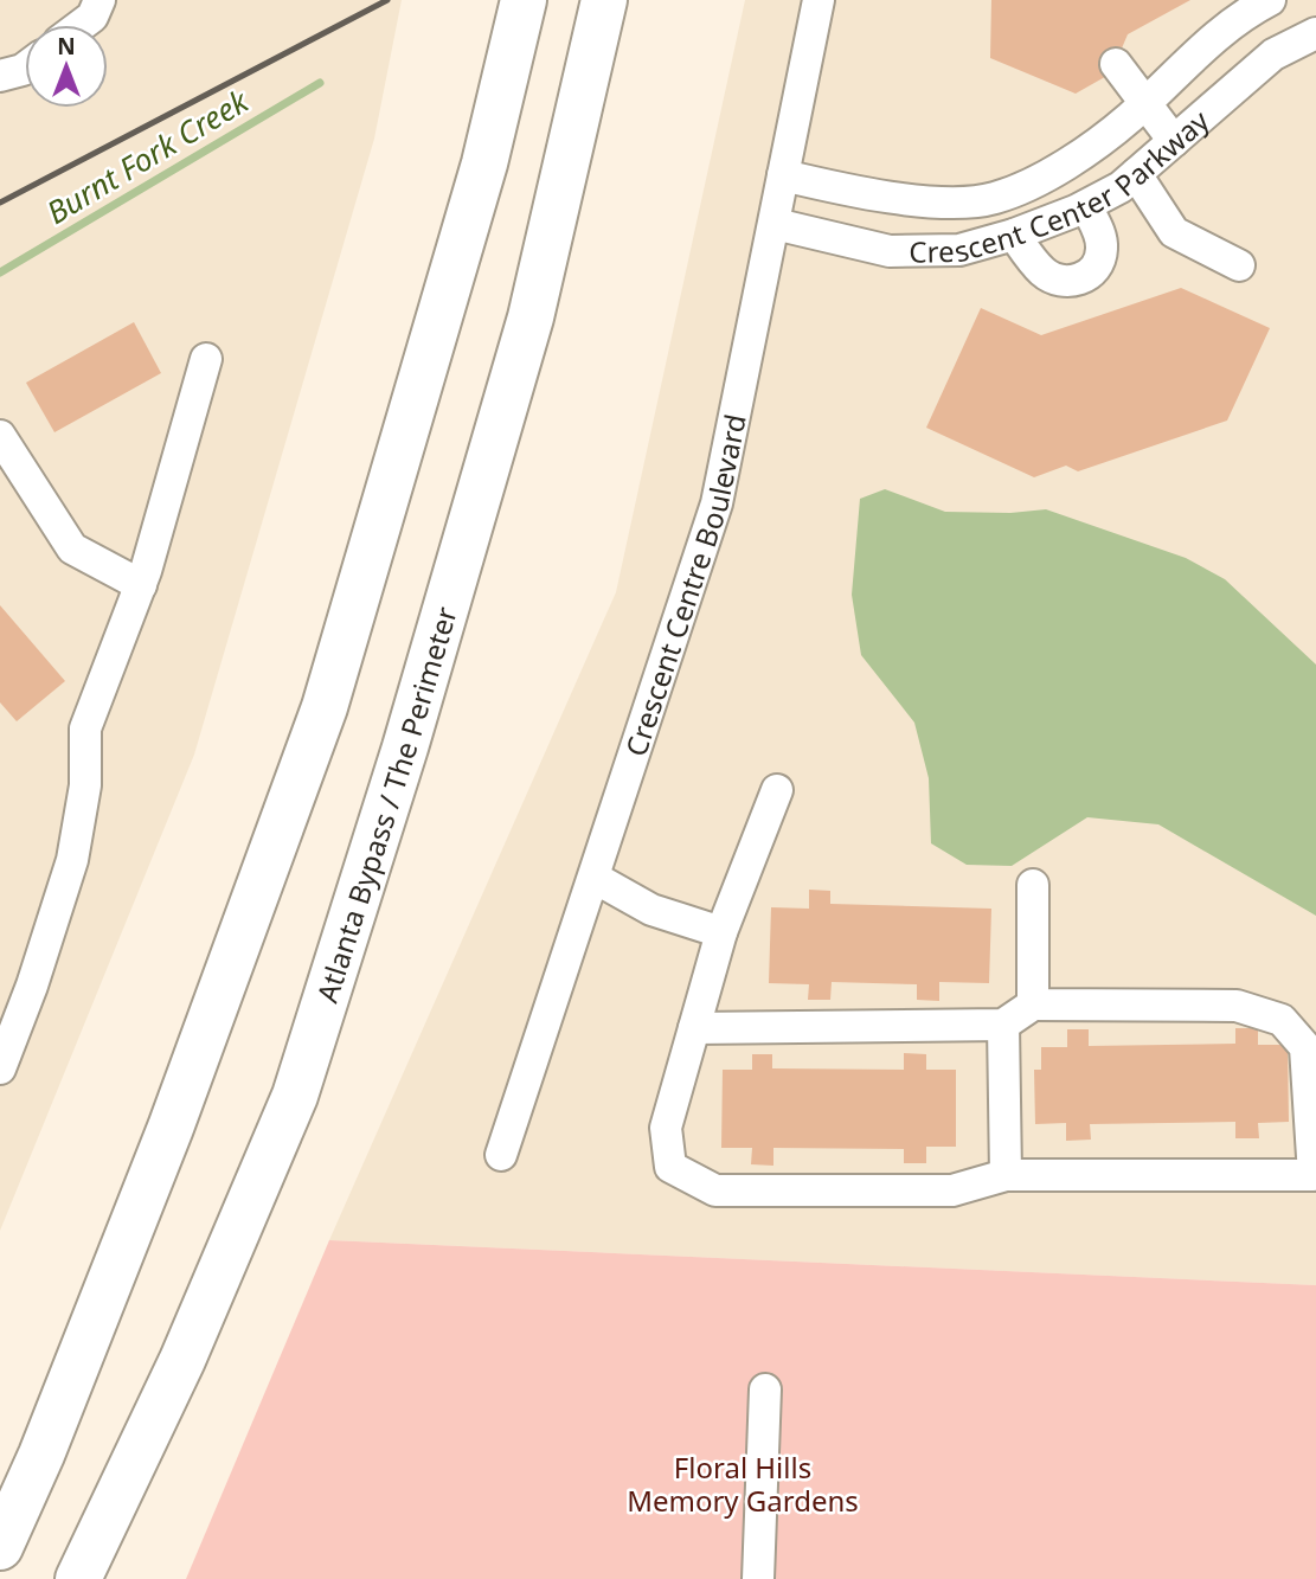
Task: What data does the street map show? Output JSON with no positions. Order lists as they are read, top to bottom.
{
  "streets": {
    "highway": ["Atlanta Bypass / The Perimeter"],
    "street": ["Crescent Center Parkway", "Crescent Centre Boulevard"]
  },
  "crossings": [
    ["Crescent Center Parkway", "Crescent Centre Boulevard"]
  ],
  "water": ["Burnt Fork Creek"],
  "parks": ["Floral Hills Memory Gardens"],
  "north": "top"
}
